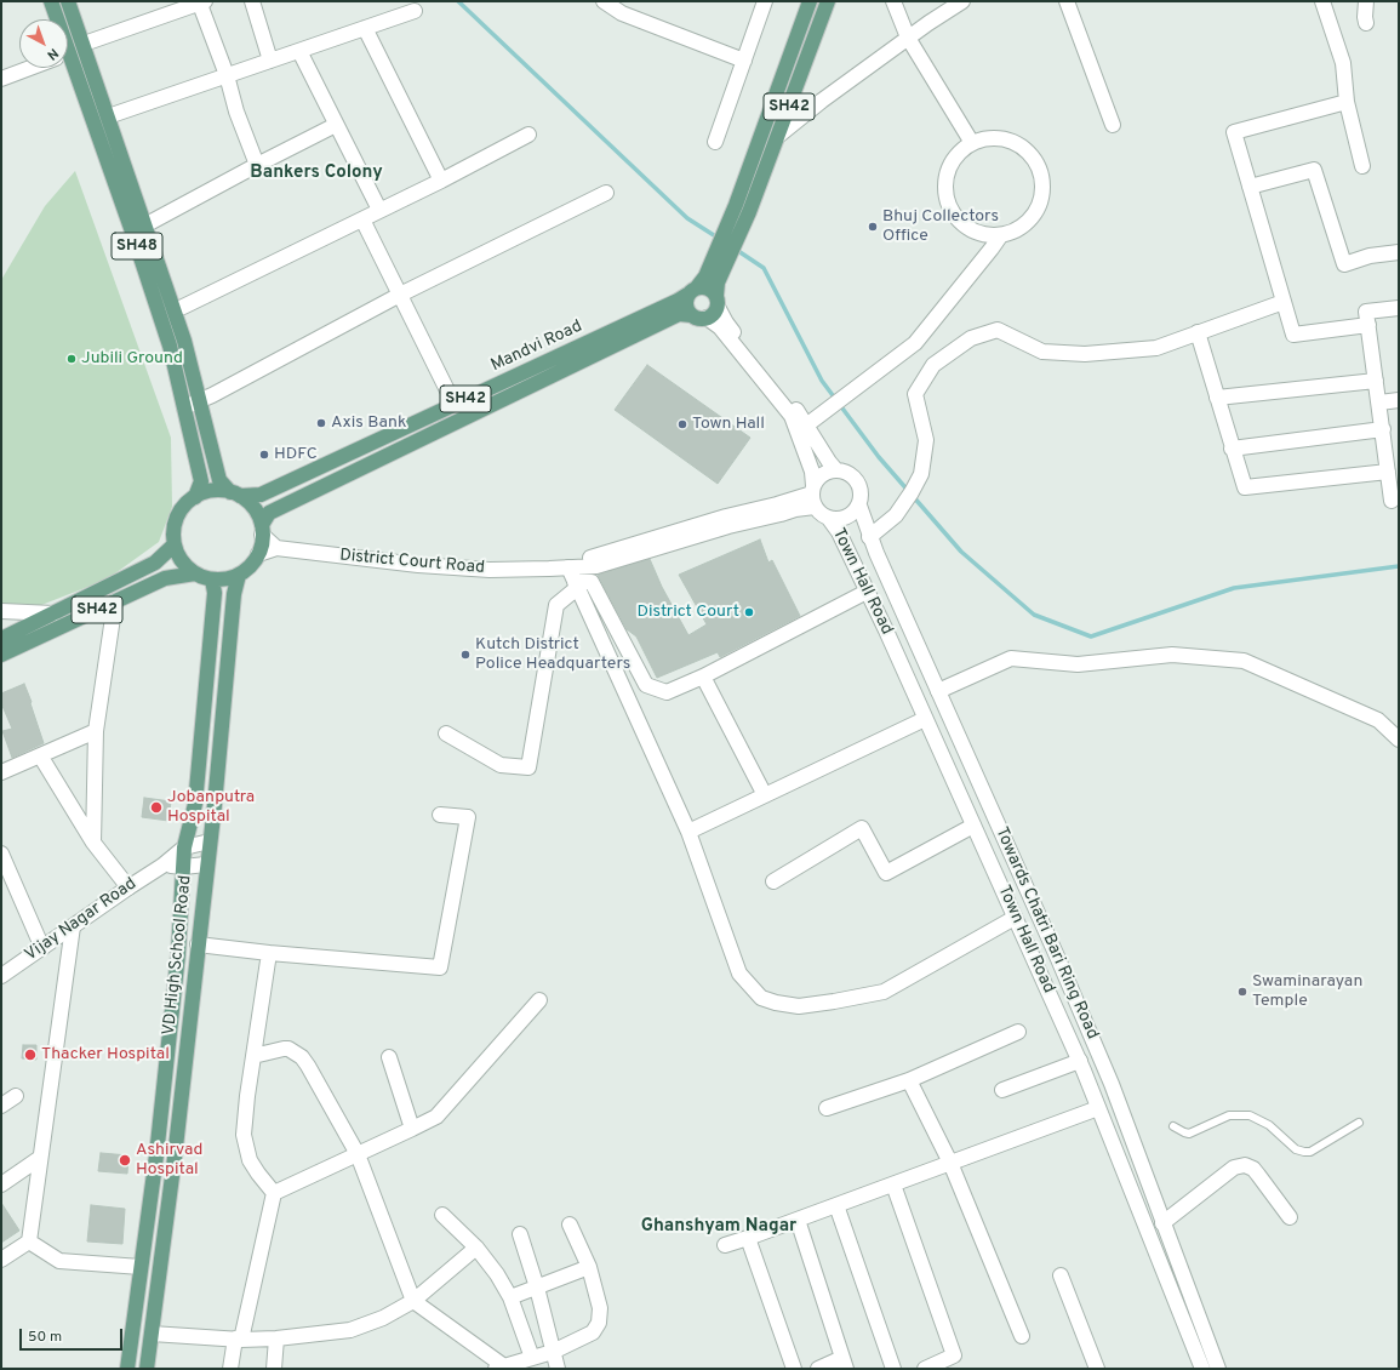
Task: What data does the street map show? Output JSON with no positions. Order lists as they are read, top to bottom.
{
  "streets": {
    "main road": [
      "SH42",
      "SH48",
      "Mandvi Road",
      "VD High School Road"
    ],
    "street": [
      "District Court Road",
      "Town Hall Road",
      "Vijay Nagar Road",
      "Towards Chatri Bari Ring Road"
    ]
  },
  "crossings": [
    ["SH42", "SH48"],
    ["SH42", "Mandvi Road"],
    ["SH42", "VD High School Road"],
    ["SH48", "Mandvi Road"],
    ["SH48", "VD High School Road"],
    ["Mandvi Road", "VD High School Road"],
    ["District Court Road", "Town Hall Road"],
    ["District Court Road", "Towards Chatri Bari Ring Road"],
    ["Town Hall Road", "Towards Chatri Bari Ring Road"],
    ["Vijay Nagar Road", "VD High School Road"]
  ],
  "districts": ["Bankers Colony", "Ghanshyam Nagar"],
  "places": [
    "Bhuj Collectors Office",
    "Jubili Ground",
    "Axis Bank",
    "Town Hall",
    "HDFC",
    "District Court",
    "Kutch District Police Headquarters",
    "Jobanputra Hospital",
    "Swaminarayan Temple",
    "Thacker Hospital",
    "Ashirvad Hospital"
  ],
  "scale_bar": "50 m",
  "north": "bottom right"
}
